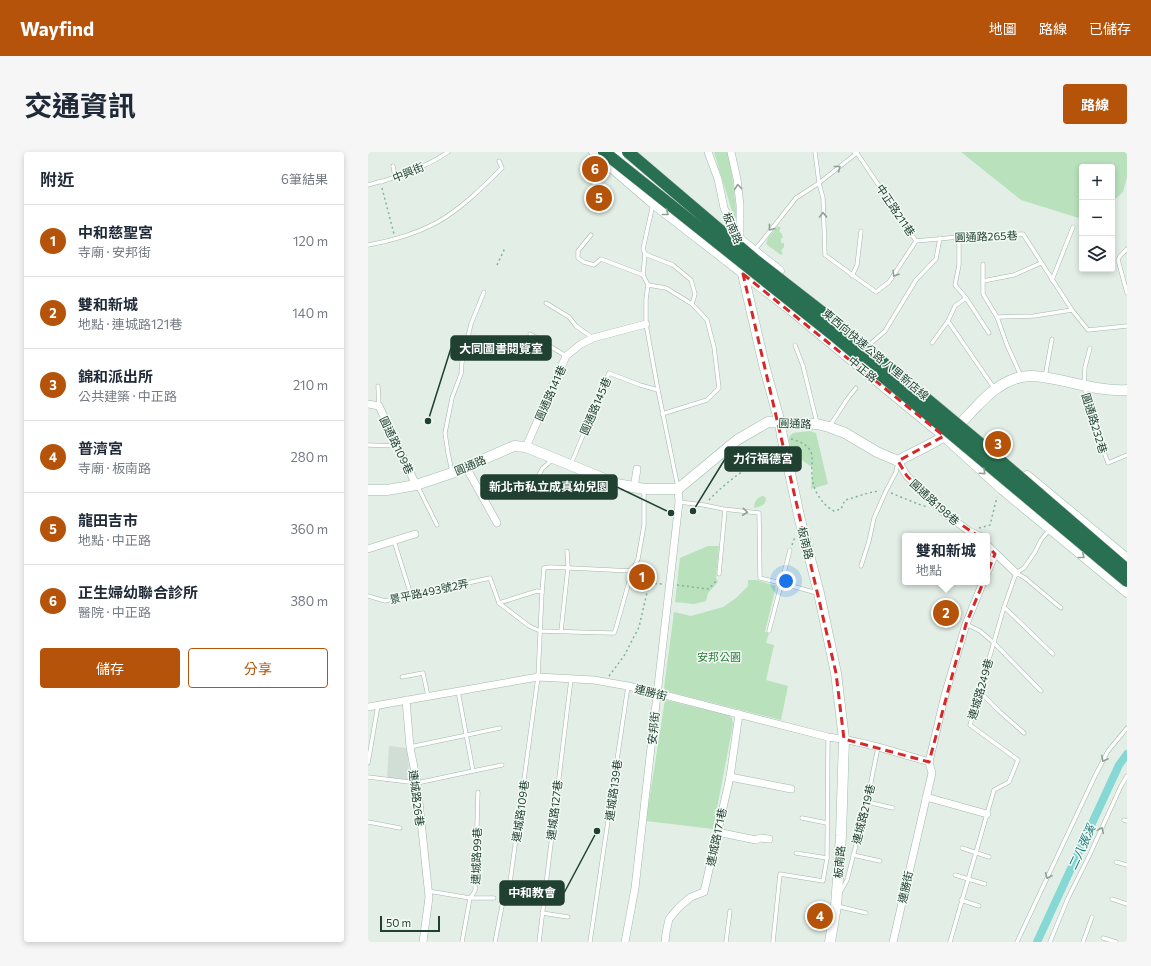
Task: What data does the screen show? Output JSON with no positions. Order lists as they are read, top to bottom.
{
  "streets": {
    "highway": ["東西向快速公路 八里新店線"],
    "main road": ["板南路", "中正路", "圓通路"],
    "street": [
      "圓通路141巷",
      "圓通路109巷",
      "圓通路198巷",
      "連勝街",
      "安邦街",
      "連城路26巷",
      "連城路171巷"
    ],
    "lane": [
      "中興街",
      "中正路211巷",
      "圓通路265巷",
      "圓通路145巷",
      "圓通路232巷",
      "景平路493號2弄",
      "連城路249巷",
      "連城路139巷",
      "連城路127巷",
      "連城路109巷",
      "連城路219巷",
      "連城路99巷"
    ]
  },
  "crossings": [
    ["中正路211巷", "圓通路265巷"],
    ["板南路", "中正路"],
    ["板南路", "圓通路"],
    ["板南路", "連勝街"],
    ["板南路", "連城路219巷"],
    ["中正路", "連城路249巷"],
    ["圓通路141巷", "圓通路"],
    ["圓通路145巷", "圓通路"],
    ["圓通路", "圓通路109巷"],
    ["圓通路", "圓通路198巷"],
    ["圓通路", "安邦街"],
    ["連勝街", "安邦街"],
    ["連勝街", "連城路139巷"],
    ["連勝街", "連城路26巷"],
    ["連勝街", "連城路127巷"],
    ["連勝街", "連城路109巷"],
    ["連勝街", "連城路219巷"],
    ["連勝街", "連城路171巷"]
  ],
  "water": ["二八張溪"],
  "parks": ["安邦公園"],
  "places": [
    "大同圖書閱覽室",
    "力行福德宮",
    "新北市私立成真幼兒園",
    "中和教會"
  ],
  "scale_bar": "50 m",
  "page": {
    "header": "Wayfind",
    "nav": ["地圖", "路線", "已儲存"],
    "title": "交通資訊",
    "buttons": [
      "路線",
      ["儲存", "分享"]
    ],
    "heading": ["附近", "6筆結果"],
    "pins": [
      "6",
      "5",
      "3",
      "1",
      "2",
      "4"
    ],
    "map_buttons": ["+", "−"],
    "list": [
      {
        "mark": "1",
        "name": "中和慈聖宮",
        "note": "寺廟 · 安邦街",
        "value": "120 m"
      },
      {
        "mark": "2",
        "name": "雙和新城",
        "note": "地點 · 連城路121巷",
        "value": "140 m"
      },
      {
        "mark": "3",
        "name": "錦和派出所",
        "note": "公共建築 · 中正路",
        "value": "210 m"
      },
      {
        "mark": "4",
        "name": "普濟宮",
        "note": "寺廟 · 板南路",
        "value": "280 m"
      },
      {
        "mark": "5",
        "name": "龍田吉市",
        "note": "地點 · 中正路",
        "value": "360 m"
      },
      {
        "mark": "6",
        "name": "正生婦幼聯合診所",
        "note": "醫院 · 中正路",
        "value": "380 m"
      }
    ],
    "popup": ["雙和新城", "地點"],
    "scale": "50 m"
  }
}
